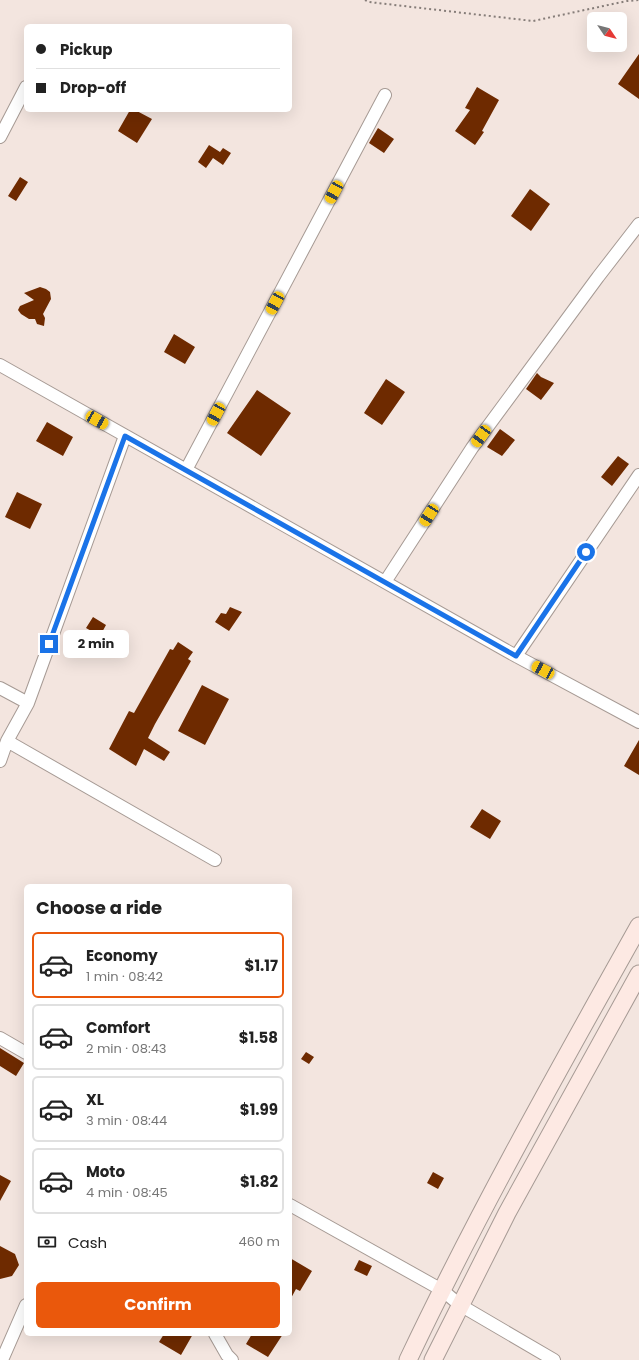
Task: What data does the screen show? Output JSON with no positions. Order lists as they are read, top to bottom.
{
  "north": "bottom right",
  "page": {
    "banner": ["Pickup", "Drop-off"],
    "bubble": "2 min",
    "heading": "Choose a ride",
    "list": [
      {
        "name": "Economy",
        "note": "1 min · 08:42",
        "value": "$1.17"
      },
      {
        "name": "Comfort",
        "note": "2 min · 08:43",
        "value": "$1.58"
      },
      {
        "name": "XL",
        "note": "3 min · 08:44",
        "value": "$1.99"
      },
      {
        "name": "Moto",
        "note": "4 min · 08:45",
        "value": "$1.82"
      }
    ],
    "pay": ["Cash", "460 m"],
    "buttons": "Confirm"
  }
}
